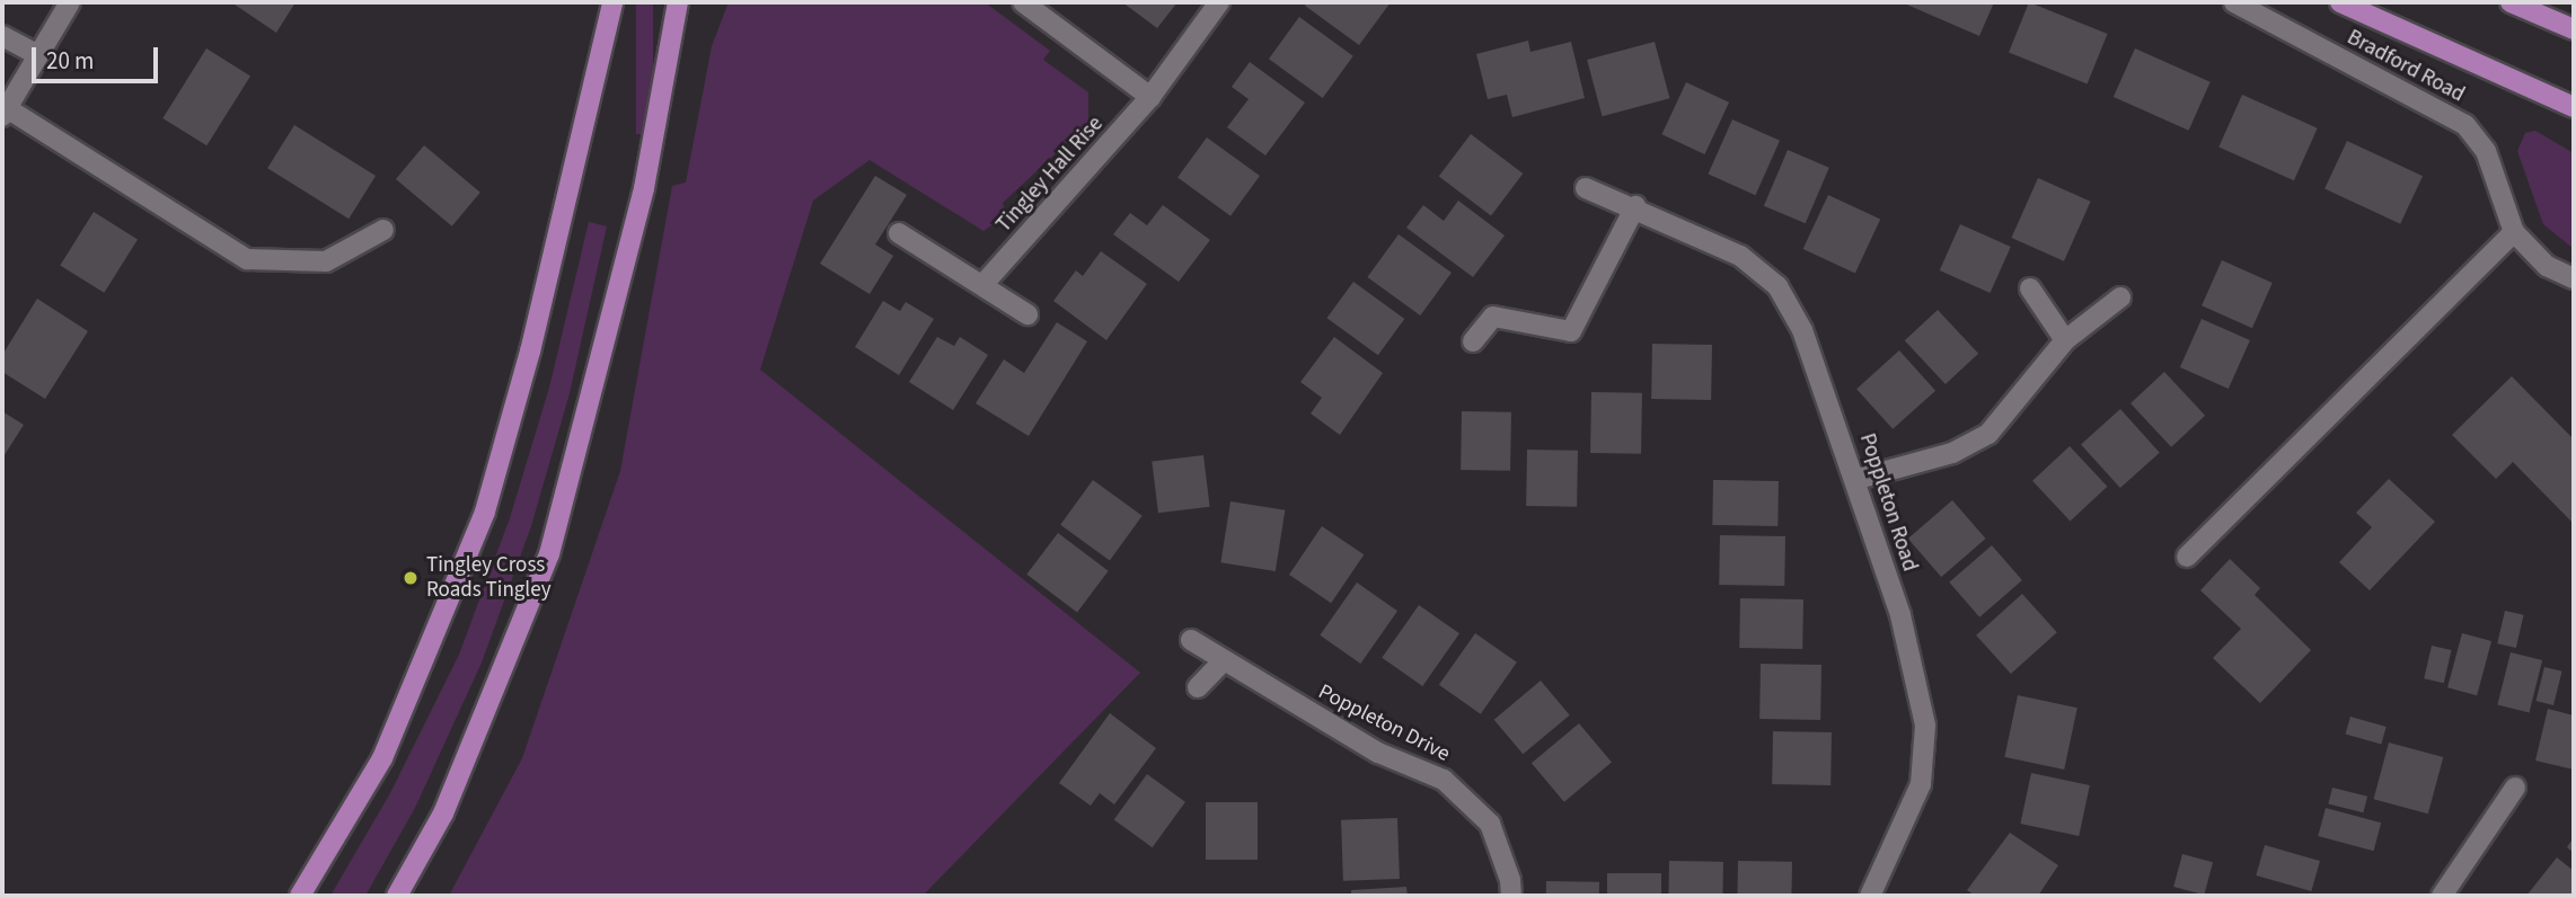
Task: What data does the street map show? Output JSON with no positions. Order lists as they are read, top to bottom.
{
  "streets": {
    "main road": ["Bradford Road"],
    "street": ["Tingley Hall Rise", "Poppleton Road", "Poppleton Drive"]
  },
  "places": ["Tingley Cross Roads Tingley"],
  "scale_bar": "20 m"
}
